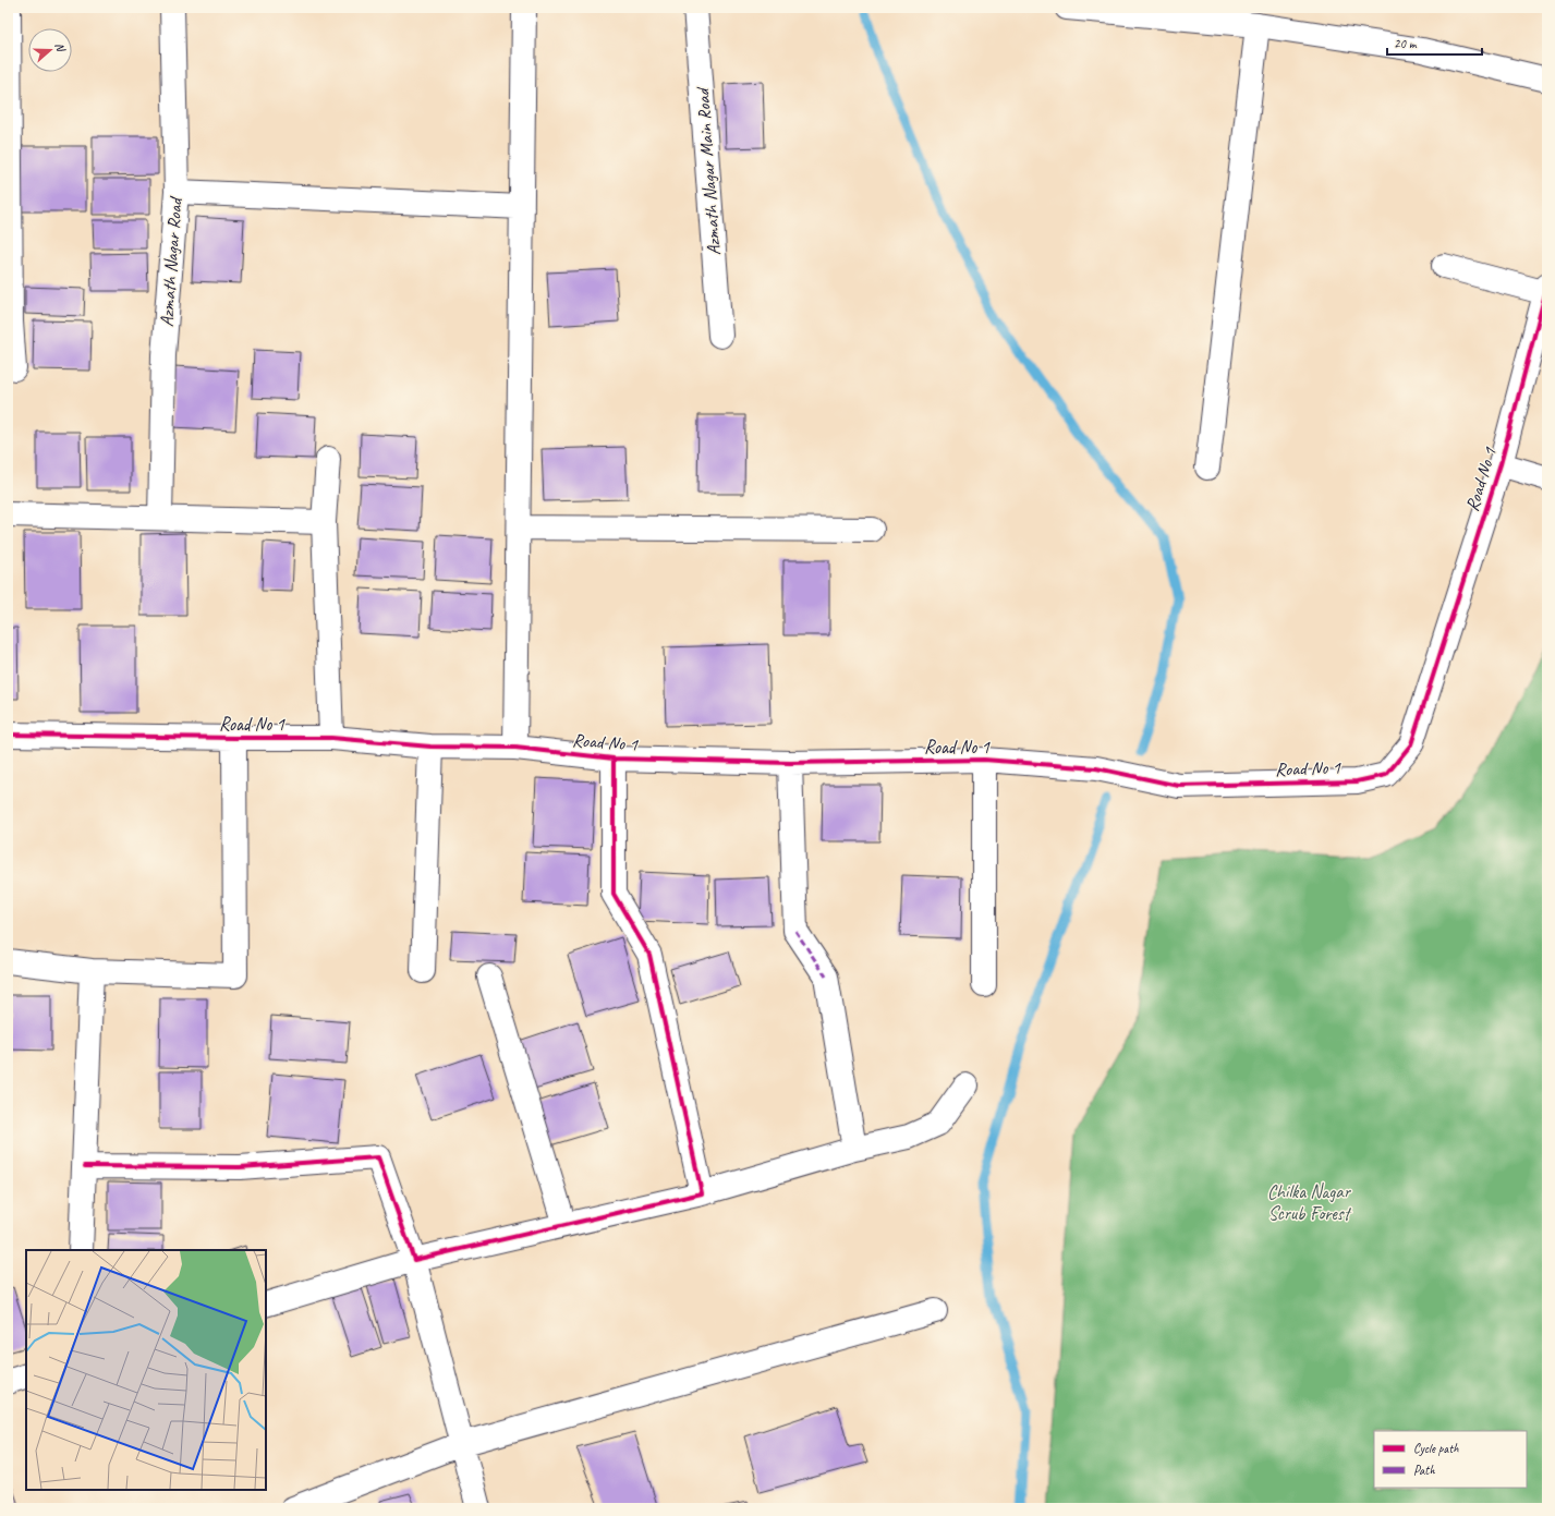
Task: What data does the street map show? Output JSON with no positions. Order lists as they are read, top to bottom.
{
  "streets": {
    "street": ["Azmath Nagar Main Road", "Azmath Nagar Road", "Road No 1"]
  },
  "parks": ["Chilka Nagar Scrub Forest"],
  "legend": ["Cycle path", "Path"],
  "scale_bar": "20 m",
  "north": "right"
}
